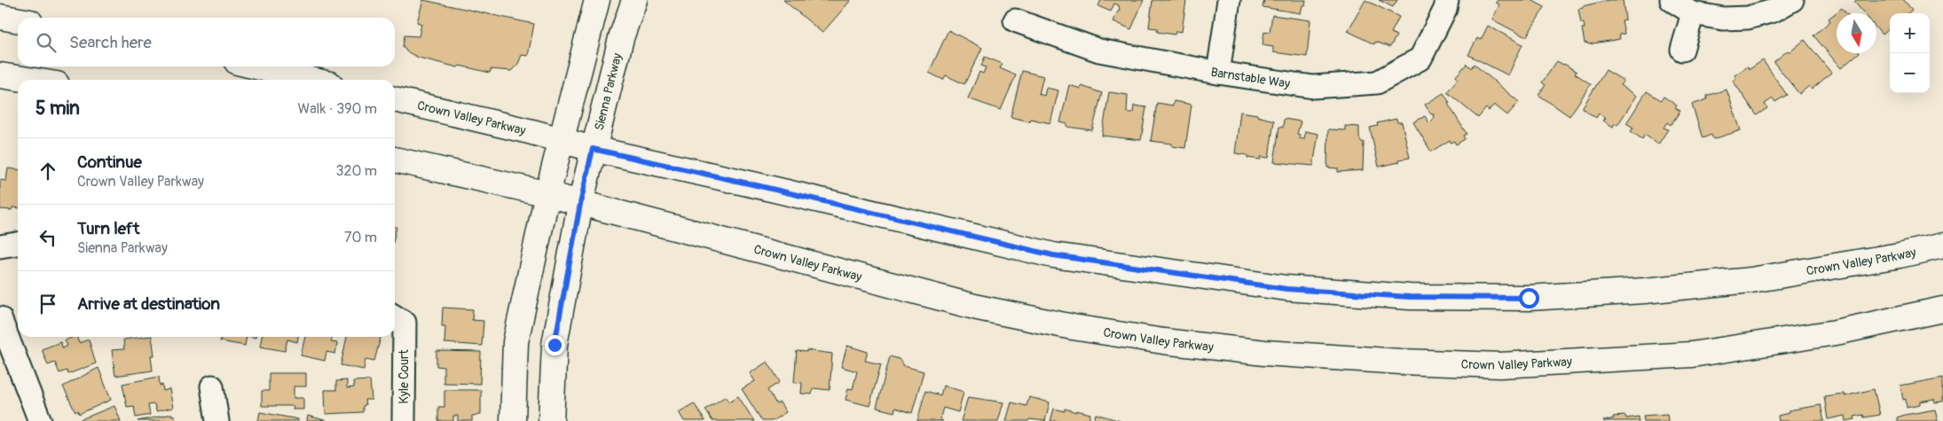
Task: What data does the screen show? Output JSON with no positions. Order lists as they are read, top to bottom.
{
  "streets": {
    "main road": ["Sienna Parkway", "Crown Valley Parkway"],
    "street": ["Barnstable Way", "Kyle Court"]
  },
  "crossings": [
    ["Sienna Parkway", "Crown Valley Parkway"]
  ],
  "north": "bottom",
  "page": {
    "map_buttons": ["+", "−"],
    "search": "Search here",
    "heading": ["5 min", "Walk · 390 m"],
    "list": [
      ["Continue", "Crown Valley Parkway", "320 m"],
      ["Turn left", "Sienna Parkway", "70 m"],
      "Arrive at destination"
    ]
  }
}
